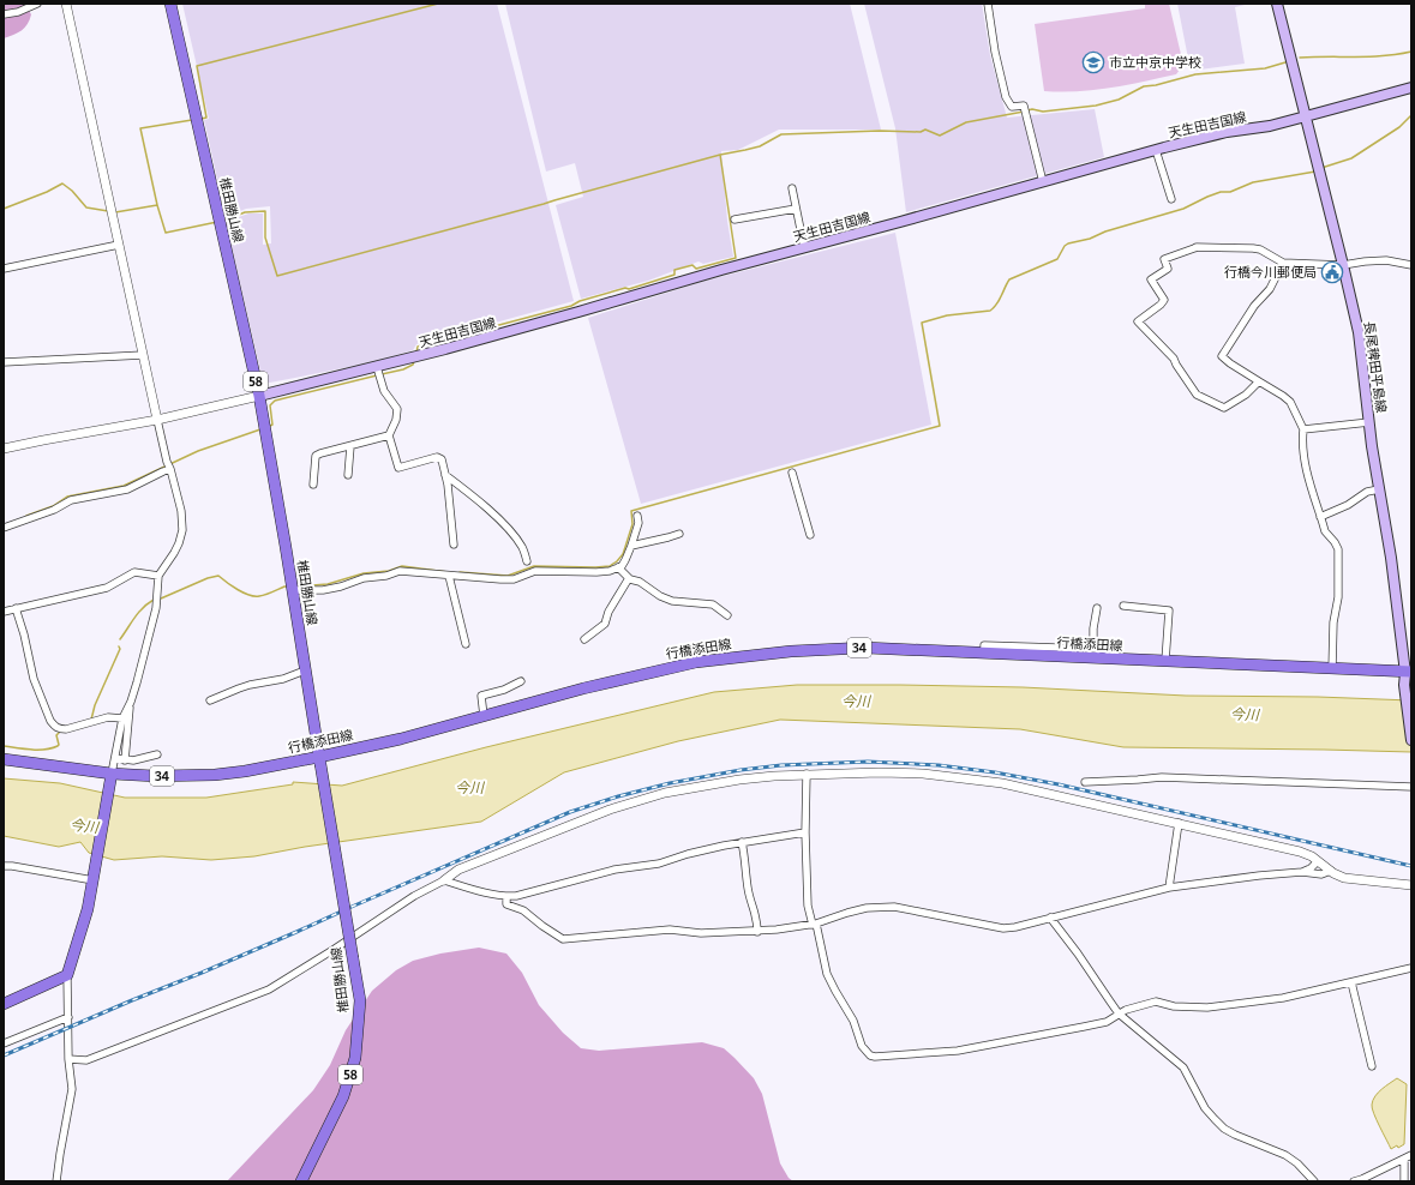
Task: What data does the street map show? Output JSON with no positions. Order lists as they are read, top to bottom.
{
  "streets": {
    "main road": [
      "天生田吉国線",
      "椎田勝山線",
      "長尾稗田平島線",
      "58",
      "行橋添田線",
      "34"
    ]
  },
  "crossings": [
    ["天生田吉国線", "椎田勝山線"],
    ["天生田吉国線", "長尾稗田平島線"],
    ["椎田勝山線", "行橋添田線"],
    ["長尾稗田平島線", "行橋添田線"]
  ],
  "water": ["今川"],
  "places": {
    "school or university": ["市立中京中学校"],
    "public building": ["行橋今川郵便局"]
  }
}
